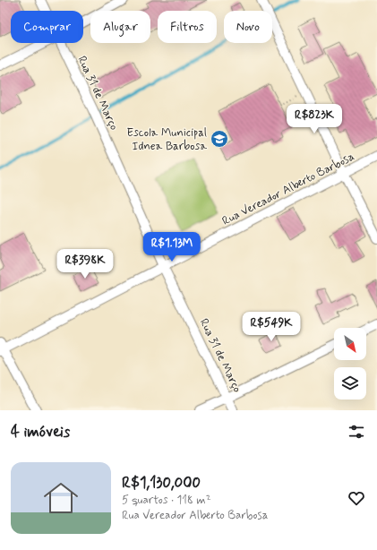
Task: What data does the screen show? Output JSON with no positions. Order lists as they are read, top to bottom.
{
  "streets": {
    "street": ["Rua 31 de Março", "Rua Vereador Alberto Barbosa"]
  },
  "crossings": [
    ["Rua 31 de Março", "Rua Vereador Alberto Barbosa"]
  ],
  "places": {
    "school or university": ["Escola Municipal Idnea Barbosa"]
  },
  "north": "bottom right",
  "page": {
    "chip": [
      "Comprar",
      "Alugar",
      "Filtros",
      "Novo"
    ],
    "price": [
      "R$823K",
      "R$1.13M",
      "R$398K",
      "R$549K"
    ],
    "heading": "4 imóveis",
    "list": [
      {
        "name": "R$1,130,000",
        "note": "5 quartos · 118 m² · Rua Vereador Alberto Barbosa"
      }
    ]
  }
}
